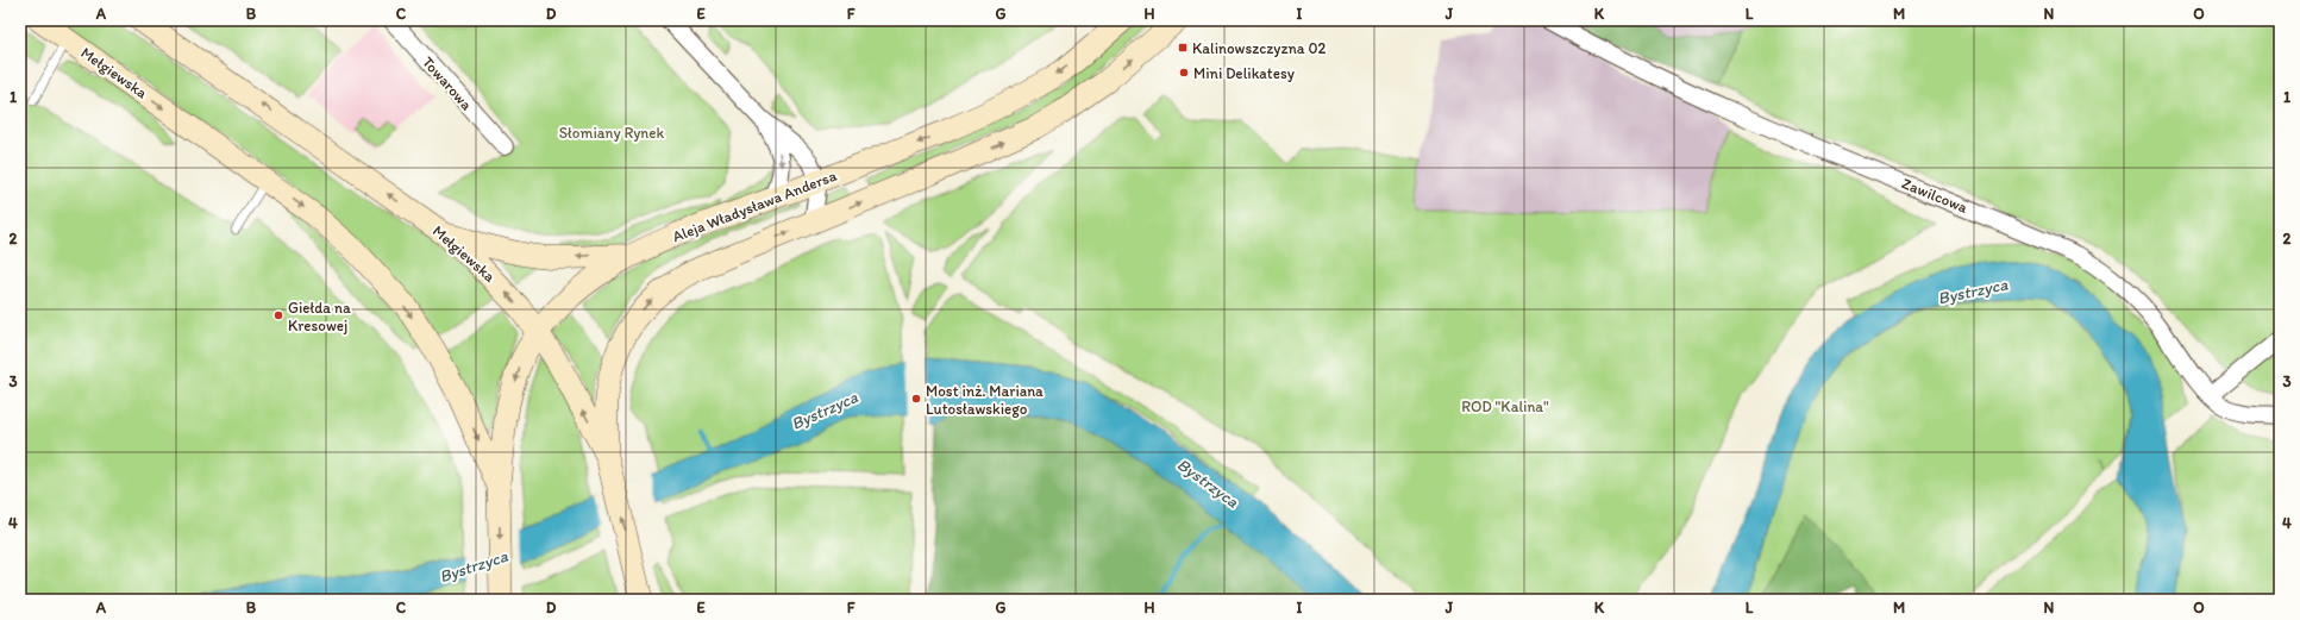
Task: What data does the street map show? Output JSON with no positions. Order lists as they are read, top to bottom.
{
  "streets": {
    "main road": ["Mełgiewska", "Aleja Władysława Andersa"],
    "street": ["Towarowa", "Zawilcowa"]
  },
  "crossings": [
    ["Mełgiewska", "Aleja Władysława Andersa"]
  ],
  "water": ["Bystrzyca"],
  "parks": ["Słomiany Rynek", "ROD \"Kalina\""],
  "places": {
    "transit": ["Kalinowszczyzna 02"],
    "other": ["Mini Delikatesy", "Giełda na Kresowej", "Most inż. Mariana Lutosławskiego"]
  },
  "grid": {
    "columns": [
      "A",
      "B",
      "C",
      "D",
      "E",
      "F",
      "G",
      "H",
      "I",
      "J",
      "K",
      "L",
      "M",
      "N",
      "O"
    ],
    "rows": [
      "1",
      "2",
      "3",
      "4"
    ]
  }
}
